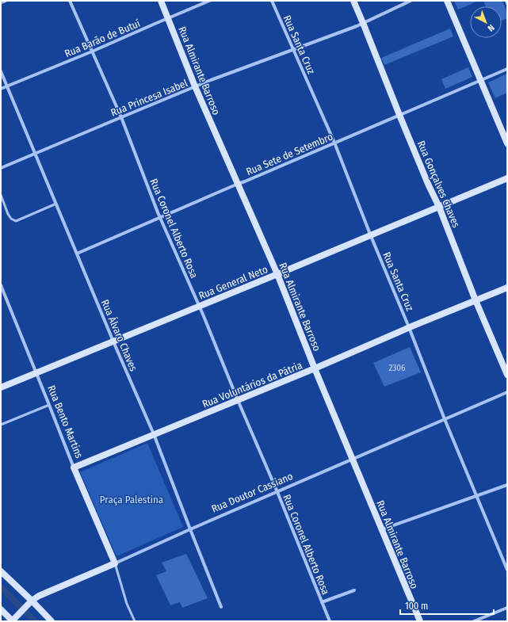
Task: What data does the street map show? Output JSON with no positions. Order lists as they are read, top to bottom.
{
  "streets": {
    "street": [
      "Rua Barão de Butuí",
      "Rua Santa Cruz",
      "Rua Almirante Barroso",
      "Rua Princesa Isabel",
      "Rua Sete de Setembro",
      "Rua Gonçalves Chaves",
      "Rua Coronel Alberto Rosa",
      "Rua General Neto",
      "Rua Álvaro Chaves",
      "Rua Voluntários da Pátria",
      "Rua Bento Martins",
      "Rua Doutor Cassiano"
    ]
  },
  "crossings": [
    ["Rua Barão de Butuí", "Rua Almirante Barroso"],
    ["Rua Barão de Butuí", "Rua Coronel Alberto Rosa"],
    ["Rua Barão de Butuí", "Rua Álvaro Chaves"],
    ["Rua Santa Cruz", "Rua Princesa Isabel"],
    ["Rua Santa Cruz", "Rua Sete de Setembro"],
    ["Rua Santa Cruz", "Rua General Neto"],
    ["Rua Santa Cruz", "Rua Voluntários da Pátria"],
    ["Rua Santa Cruz", "Rua Doutor Cassiano"],
    ["Rua Almirante Barroso", "Rua Princesa Isabel"],
    ["Rua Almirante Barroso", "Rua Sete de Setembro"],
    ["Rua Almirante Barroso", "Rua General Neto"],
    ["Rua Almirante Barroso", "Rua Voluntários da Pátria"],
    ["Rua Almirante Barroso", "Rua Doutor Cassiano"],
    ["Rua Princesa Isabel", "Rua Gonçalves Chaves"],
    ["Rua Princesa Isabel", "Rua Coronel Alberto Rosa"],
    ["Rua Princesa Isabel", "Rua Álvaro Chaves"],
    ["Rua Sete de Setembro", "Rua Gonçalves Chaves"],
    ["Rua Sete de Setembro", "Rua Coronel Alberto Rosa"],
    ["Rua Sete de Setembro", "Rua Álvaro Chaves"],
    ["Rua Gonçalves Chaves", "Rua General Neto"],
    ["Rua Gonçalves Chaves", "Rua Voluntários da Pátria"],
    ["Rua Coronel Alberto Rosa", "Rua General Neto"],
    ["Rua Coronel Alberto Rosa", "Rua Voluntários da Pátria"],
    ["Rua Coronel Alberto Rosa", "Rua Doutor Cassiano"],
    ["Rua General Neto", "Rua Álvaro Chaves"],
    ["Rua General Neto", "Rua Bento Martins"],
    ["Rua Álvaro Chaves", "Rua Voluntários da Pátria"],
    ["Rua Álvaro Chaves", "Rua Doutor Cassiano"],
    ["Rua Voluntários da Pátria", "Rua Bento Martins"],
    ["Rua Bento Martins", "Rua Doutor Cassiano"]
  ],
  "parks": ["Praça Palestina"],
  "house_numbers": ["2306"],
  "scale_bar": "100 m",
  "north": "bottom right"
}
